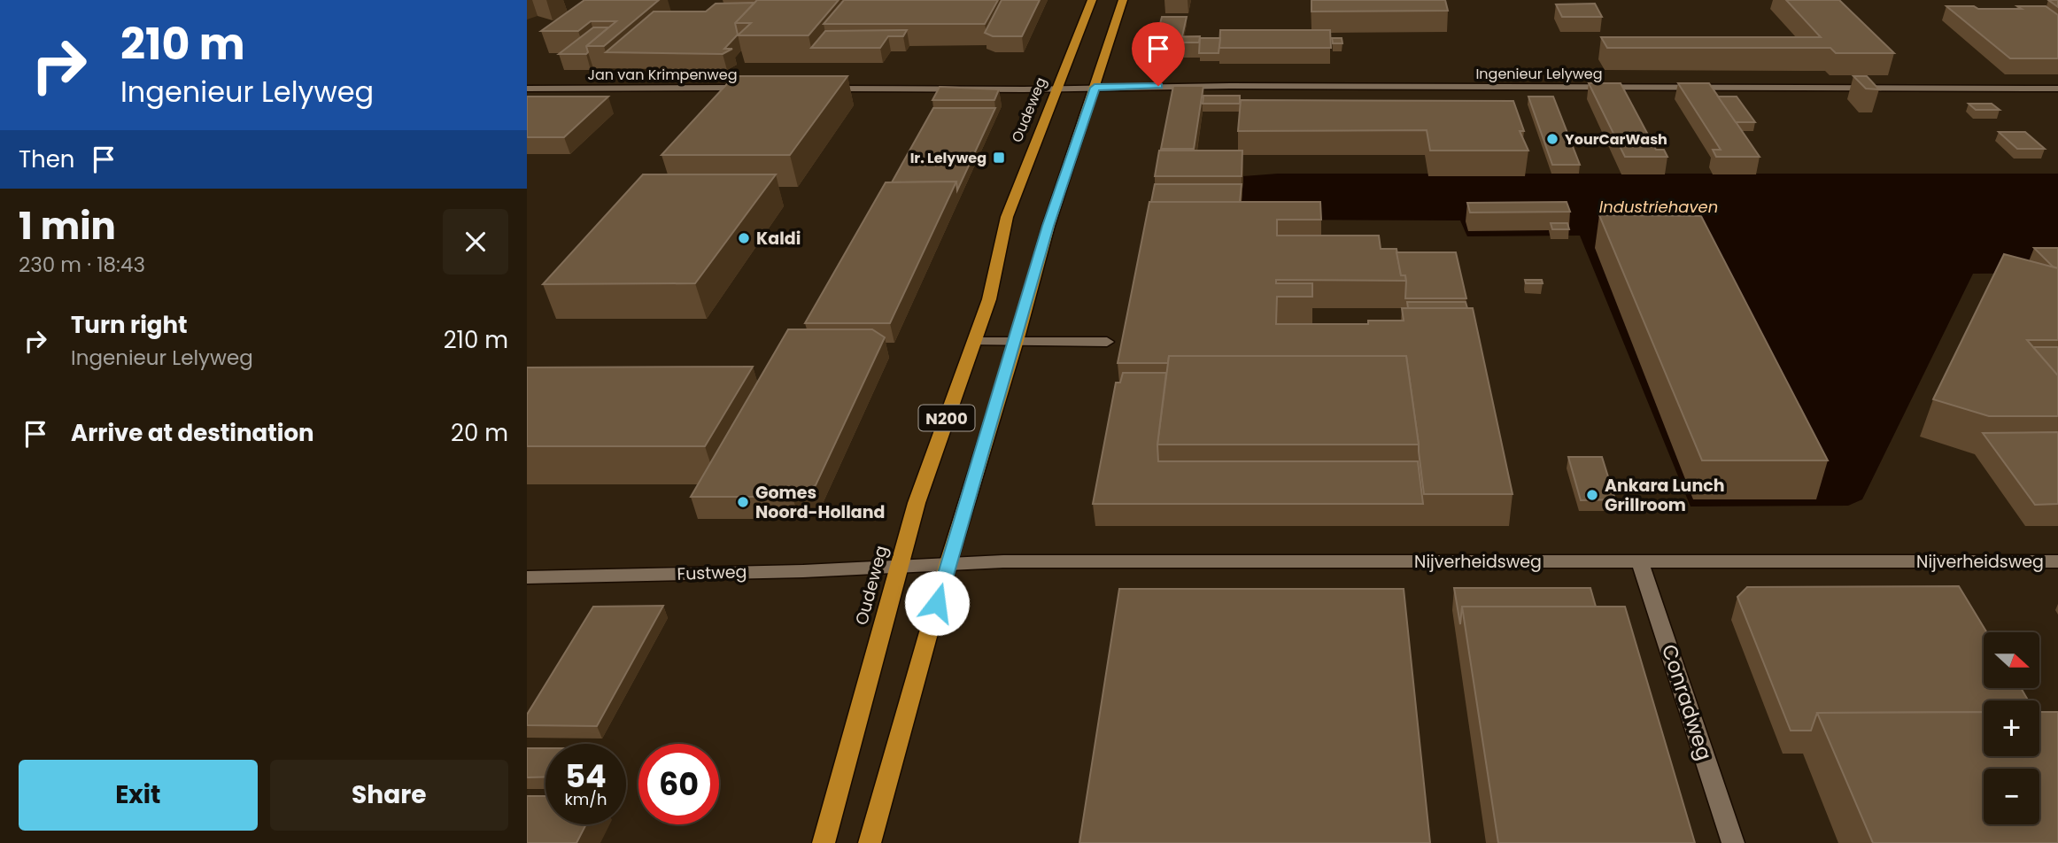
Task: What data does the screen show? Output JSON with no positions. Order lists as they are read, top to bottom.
{
  "streets": {
    "main road": ["Oudeweg", "N200"],
    "street": [
      "Ingenieur Lelyweg",
      "Jan van Krimpenweg",
      "Nijverheidsweg",
      "Fustweg",
      "Conradweg"
    ]
  },
  "crossings": [
    ["Ingenieur Lelyweg", "Oudeweg"],
    ["Ingenieur Lelyweg", "N200"],
    ["Oudeweg", "Nijverheidsweg"],
    ["Oudeweg", "Fustweg"],
    ["N200", "Nijverheidsweg"],
    ["Nijverheidsweg", "Fustweg"],
    ["Nijverheidsweg", "Conradweg"]
  ],
  "water": ["Industriehaven"],
  "places": {
    "other": [
      "YourCarWash",
      "Kaldi",
      "Ankara Lunch Grillroom",
      "Gomes Noord-Holland"
    ],
    "transit": ["Ir. Lelyweg"]
  },
  "north": "right",
  "page": {
    "turn": ["210 m", "Ingenieur Lelyweg"],
    "then": "Then",
    "heading": ["1 min", "230 m · 18:43"],
    "list": [
      {
        "name": "Turn right",
        "note": "Ingenieur Lelyweg",
        "value": "210 m"
      },
      {
        "name": "Arrive at destination",
        "value": "20 m"
      }
    ],
    "map_buttons": ["+", "−"],
    "speed": "54 km/h",
    "limit": "60",
    "buttons": ["Exit", "Share"]
  }
}
